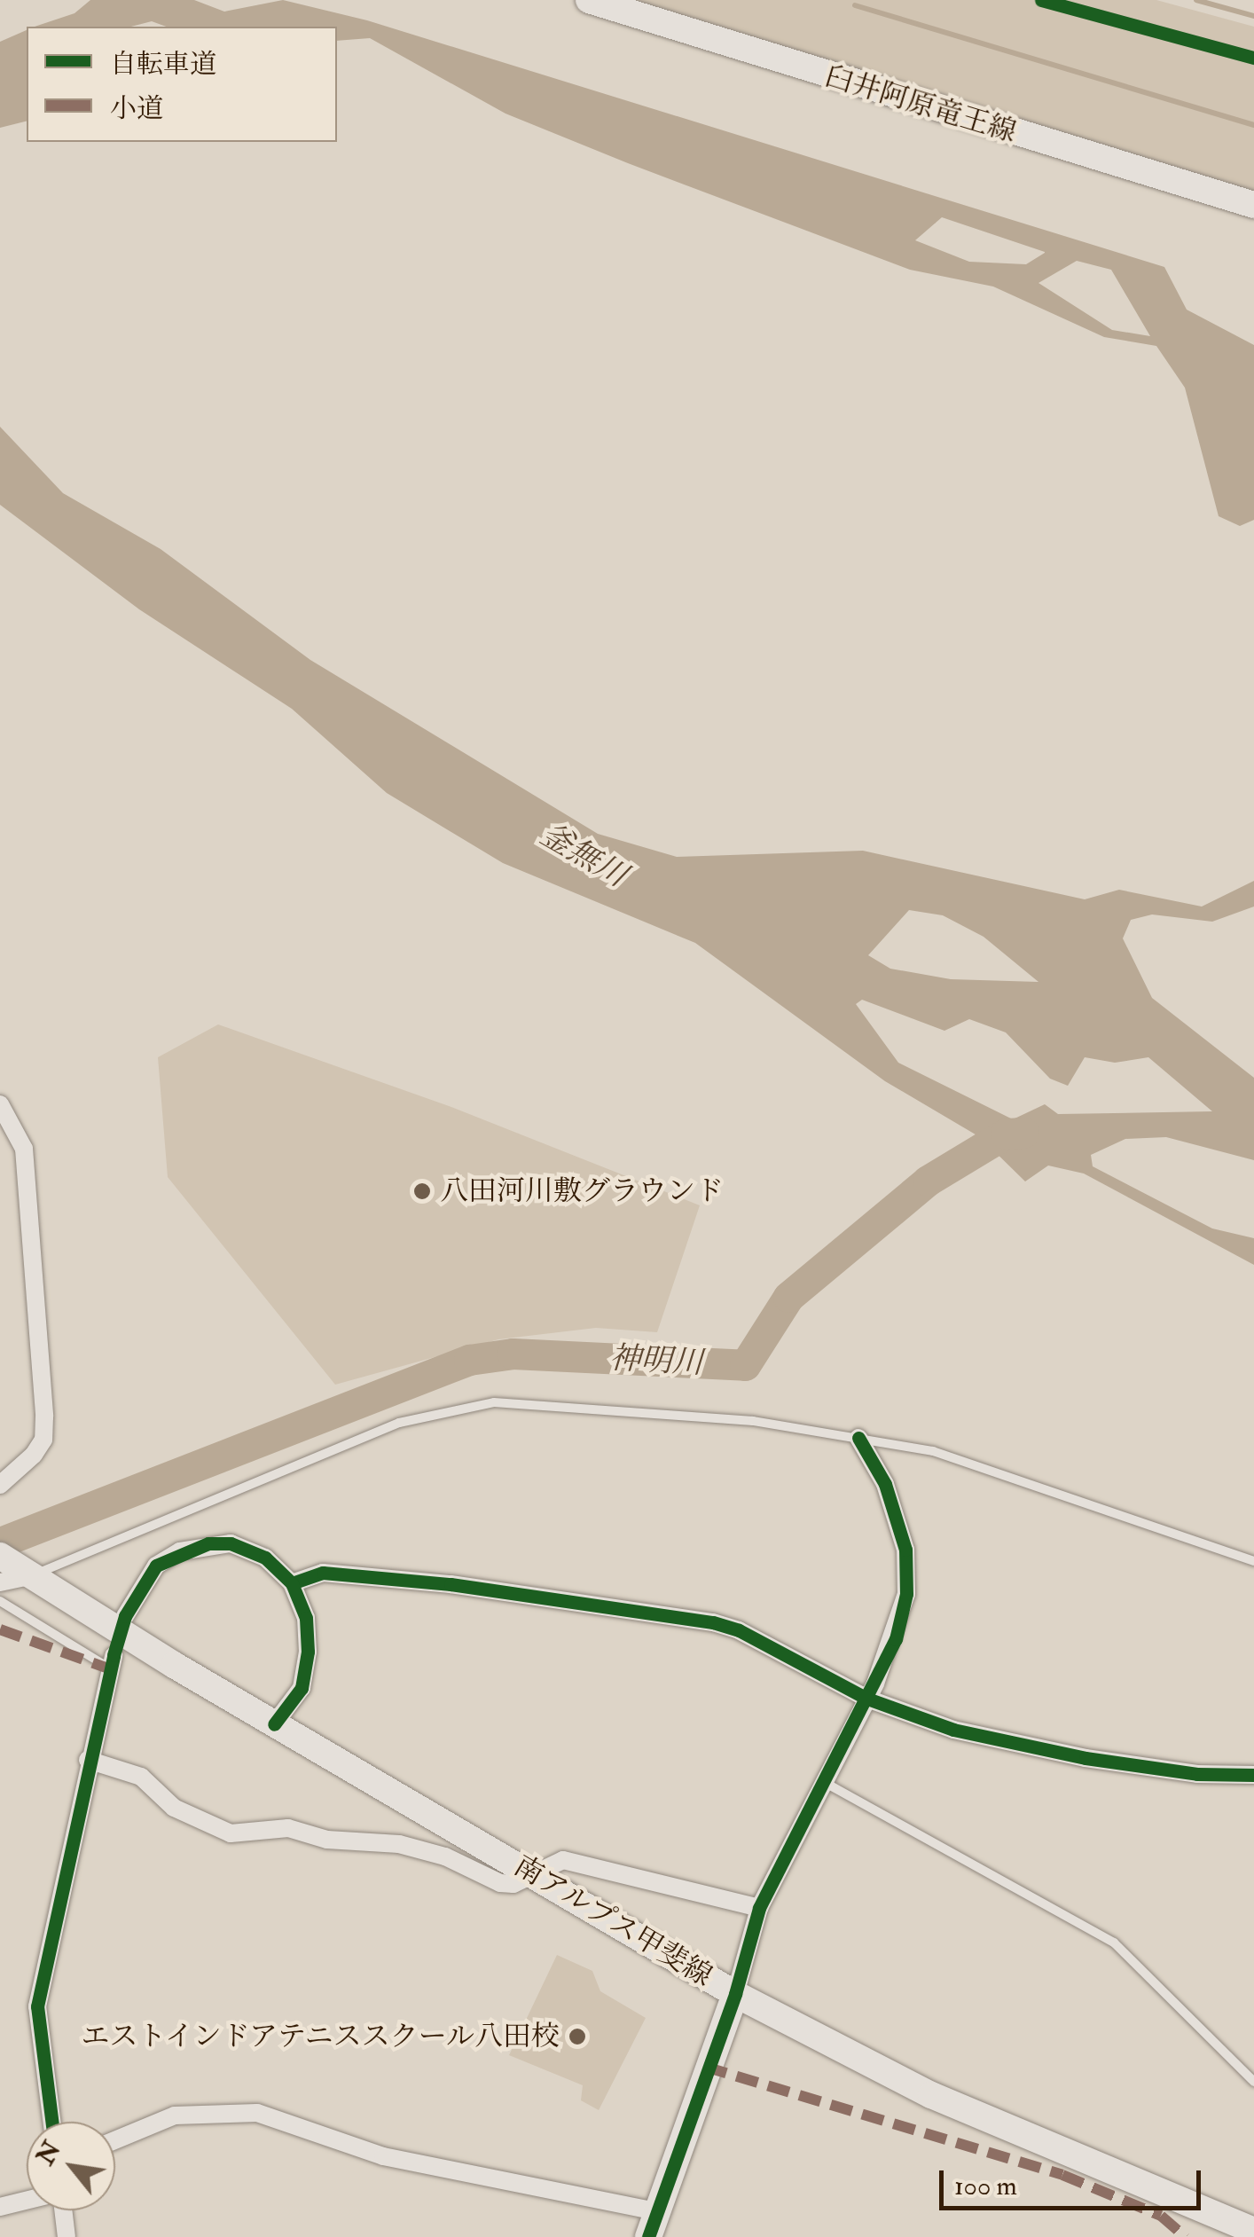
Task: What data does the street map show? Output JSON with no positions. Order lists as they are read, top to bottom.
{
  "streets": {
    "main road": ["臼井阿原竜王線", "南アルプス甲斐線"]
  },
  "water": ["釜無川", "神明川"],
  "places": ["八田河川敷グラウンド", "エストインドアテニススクール八田校"],
  "legend": ["自転車道", "小道"],
  "scale_bar": "100 m",
  "north": "top left"
}
